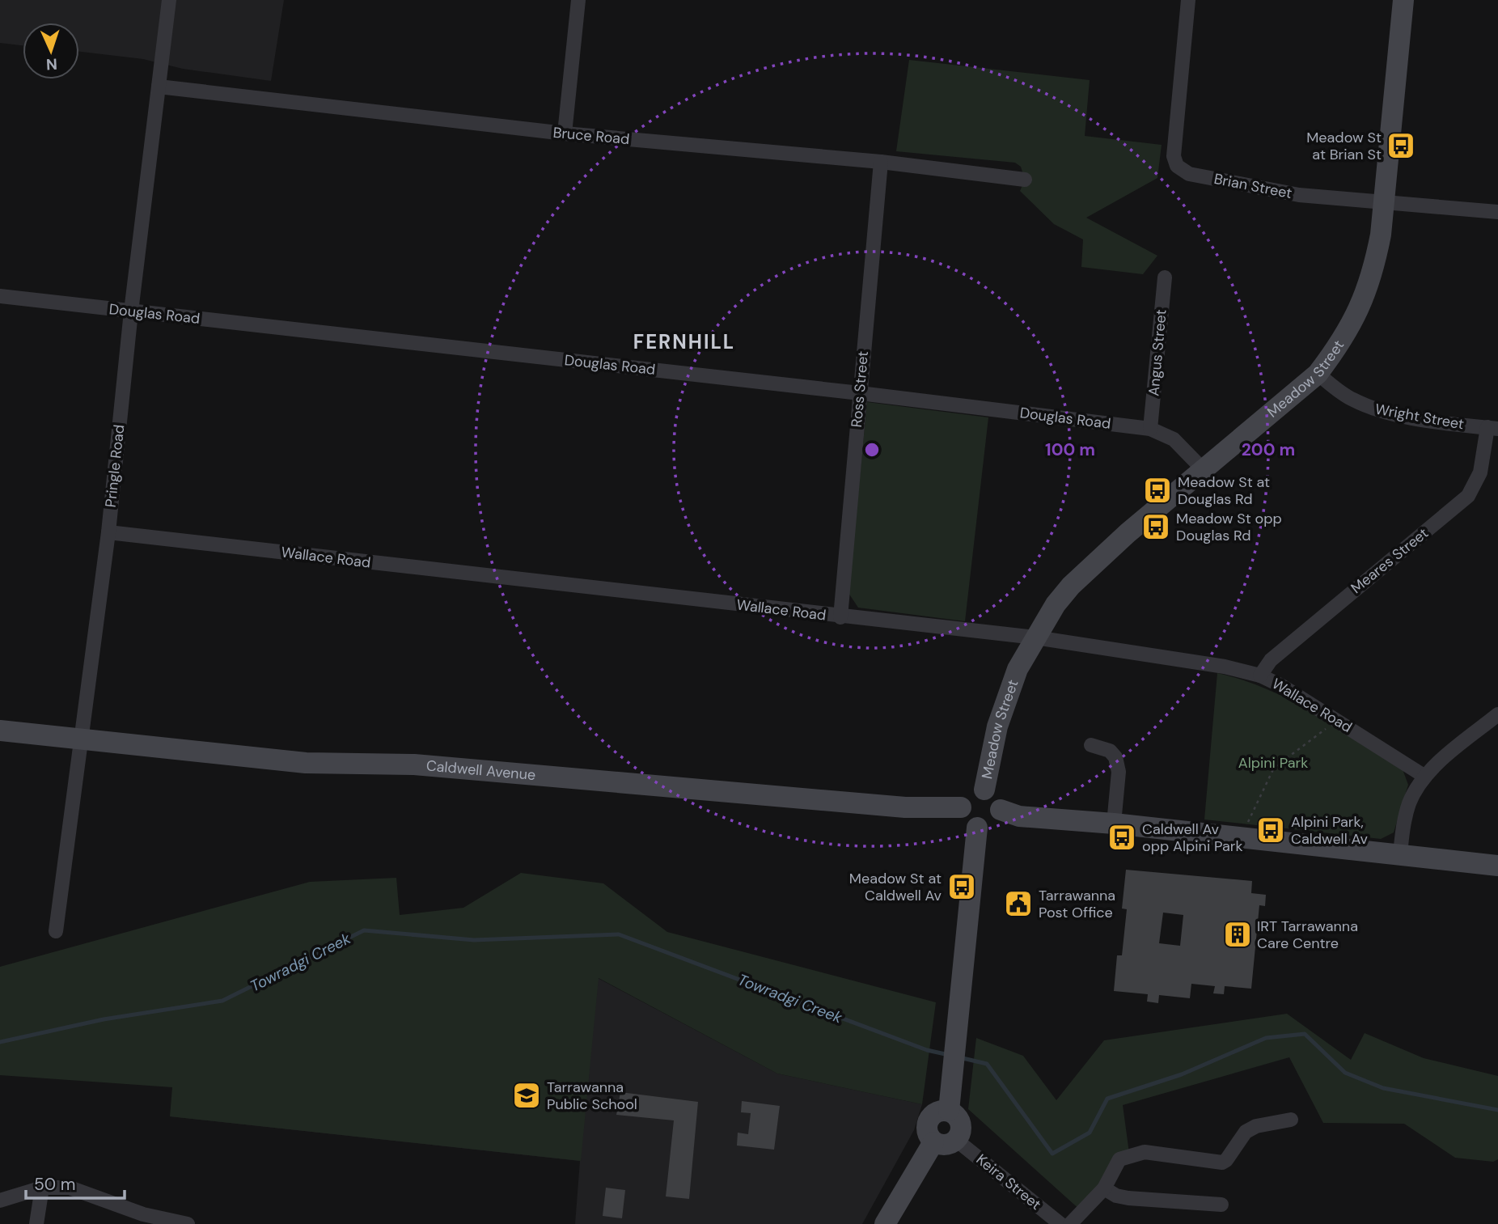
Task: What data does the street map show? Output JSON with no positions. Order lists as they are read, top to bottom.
{
  "streets": {
    "main road": ["Meadow Street", "Caldwell Avenue"],
    "street": [
      "Bruce Road",
      "Brian Street",
      "Douglas Road",
      "Angus Street",
      "Ross Street",
      "Wright Street",
      "Pringle Road",
      "Wallace Road",
      "Meares Street",
      "Keira Street"
    ]
  },
  "crossings": [
    ["Bruce Road", "Ross Street"],
    ["Bruce Road", "Pringle Road"],
    ["Brian Street", "Meadow Street"],
    ["Douglas Road", "Angus Street"],
    ["Douglas Road", "Meadow Street"],
    ["Douglas Road", "Ross Street"],
    ["Douglas Road", "Pringle Road"],
    ["Meadow Street", "Wright Street"],
    ["Meadow Street", "Wallace Road"],
    ["Meadow Street", "Caldwell Avenue"],
    ["Ross Street", "Wallace Road"],
    ["Wright Street", "Meares Street"],
    ["Pringle Road", "Wallace Road"],
    ["Pringle Road", "Caldwell Avenue"],
    ["Wallace Road", "Meares Street"]
  ],
  "districts": ["FERNHILL"],
  "water": ["Towradgi Creek"],
  "parks": ["Alpini Park"],
  "places": {
    "bus stop": [
      "Meadow St at Brian St",
      "Meadow St at Douglas Rd",
      "Meadow St opp Douglas Rd",
      "Alpini Park, Caldwell Av",
      "Caldwell Av opp Alpini Park",
      "Meadow St at Caldwell Av"
    ],
    "public building": ["Tarrawanna Post Office"],
    "building": ["IRT Tarrawanna Care Centre"],
    "school or university": ["Tarrawanna Public School"]
  },
  "scale_bar": "50 m",
  "north": "bottom",
  "rings": ["100 m", "200 m"]
}
